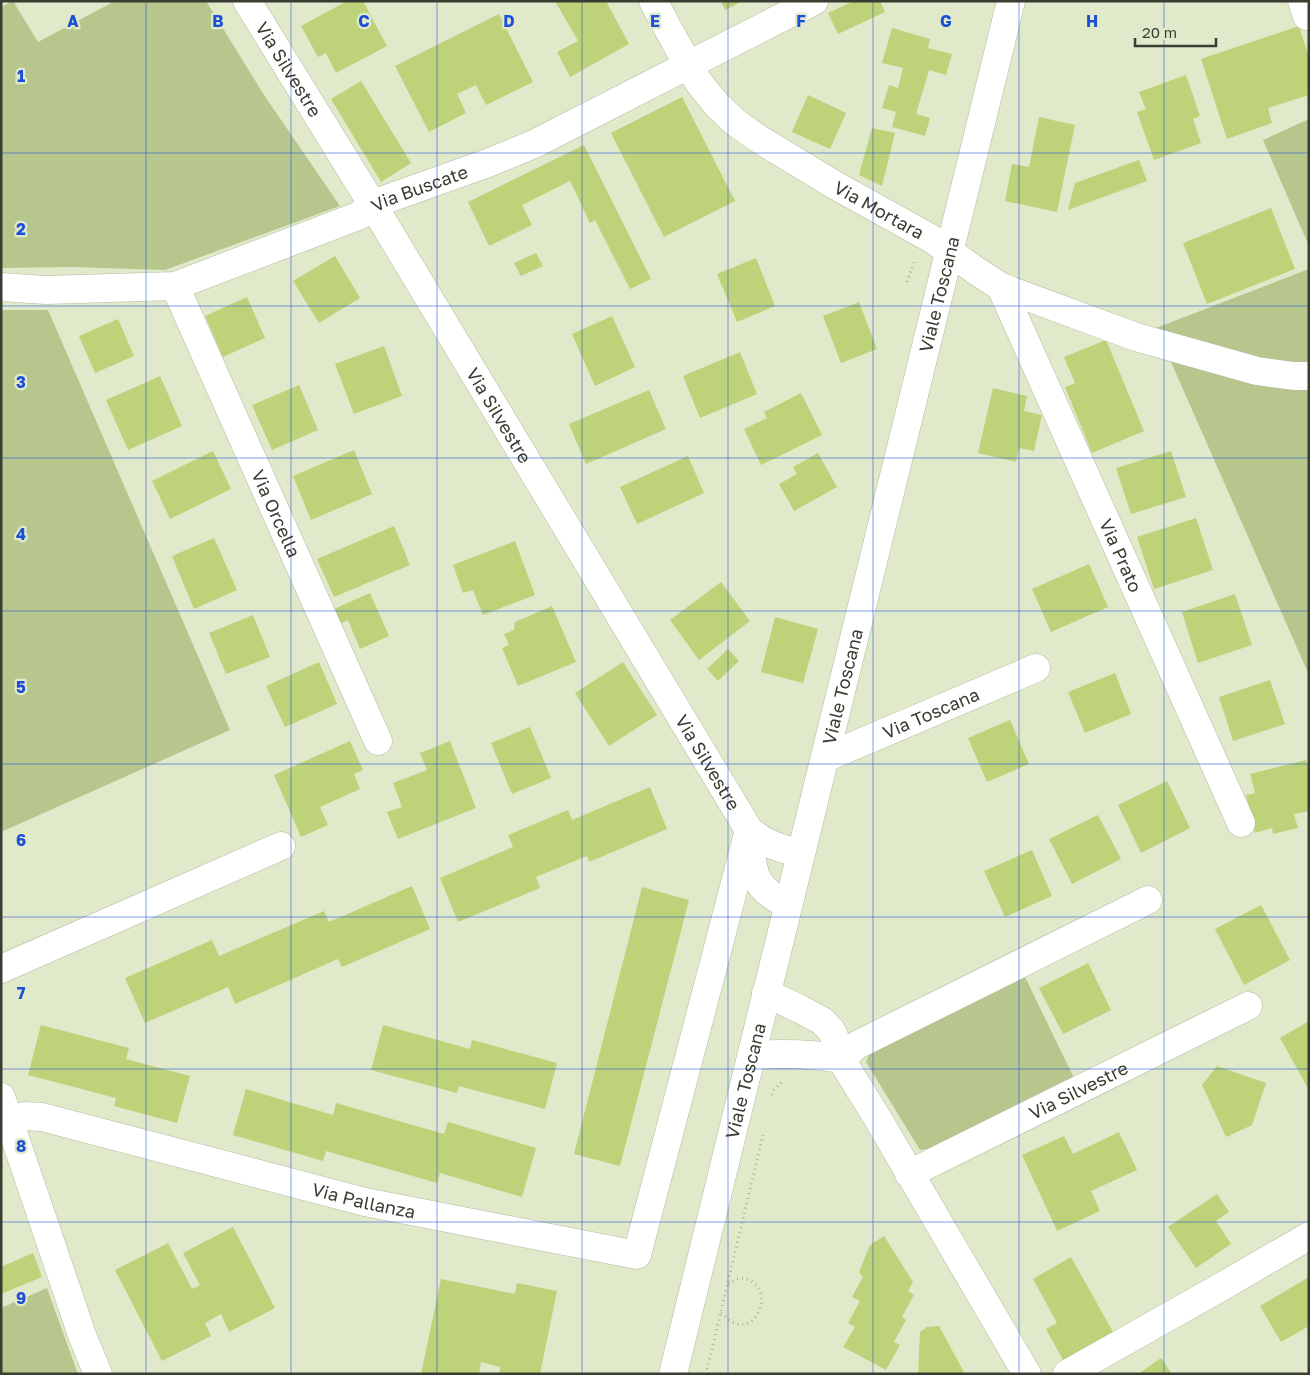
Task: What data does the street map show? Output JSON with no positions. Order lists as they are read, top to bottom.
{
  "streets": {
    "street": [
      "Via Silvestre",
      "Via Buscate",
      "Via Mortara",
      "Viale Toscana",
      "Via Orcella",
      "Via Prato",
      "Via Toscana",
      "Via Pallanza"
    ]
  },
  "crossings": [
    ["Via Silvestre", "Via Buscate"],
    ["Via Silvestre", "Viale Toscana"],
    ["Via Silvestre", "Via Pallanza"],
    ["Via Buscate", "Via Mortara"],
    ["Via Buscate", "Via Orcella"],
    ["Via Mortara", "Viale Toscana"],
    ["Via Mortara", "Via Prato"],
    ["Viale Toscana", "Via Toscana"]
  ],
  "scale_bar": "20 m",
  "grid": {
    "columns": [
      "A",
      "B",
      "C",
      "D",
      "E",
      "F",
      "G",
      "H"
    ],
    "rows": [
      "1",
      "2",
      "3",
      "4",
      "5",
      "6",
      "7",
      "8",
      "9"
    ]
  }
}
